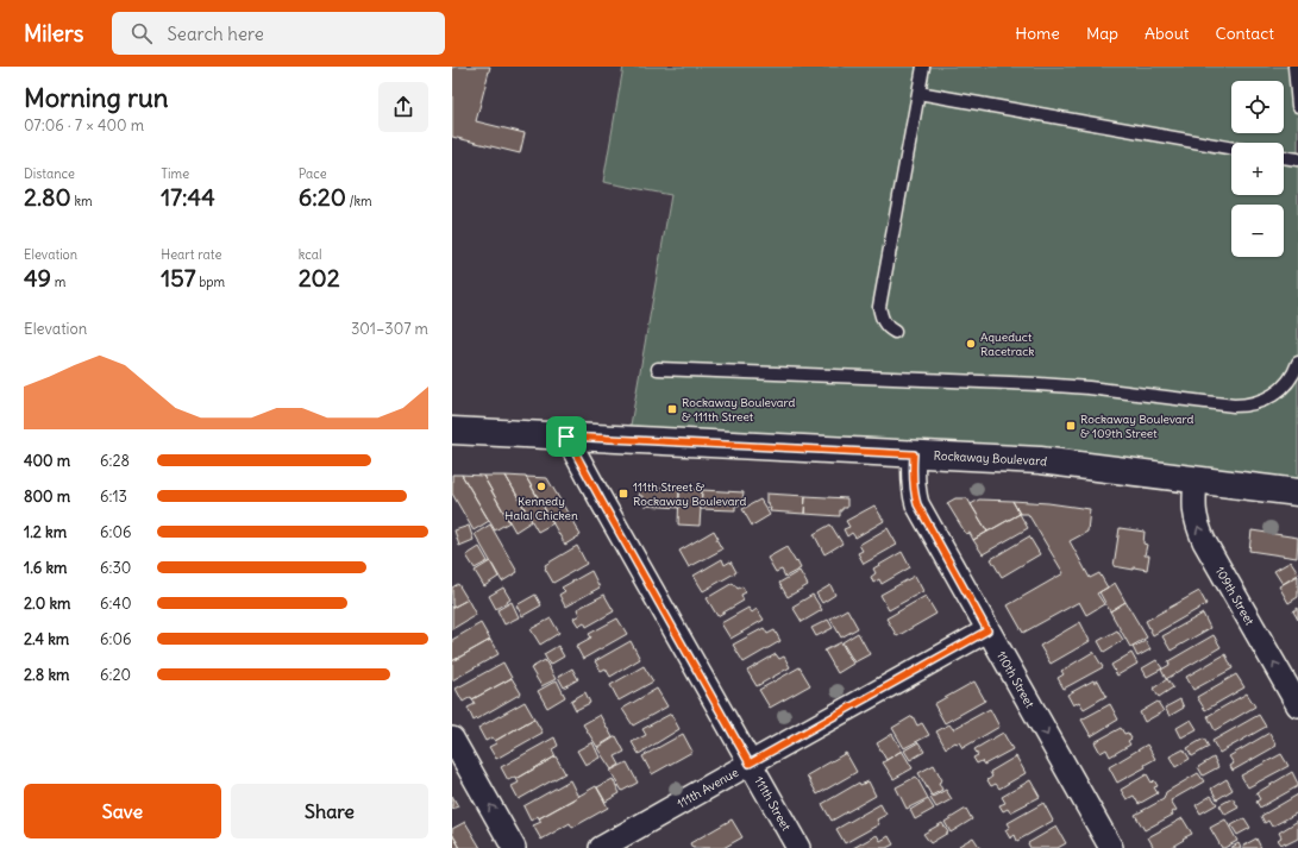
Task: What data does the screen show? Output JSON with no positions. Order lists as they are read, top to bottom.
{
  "streets": {
    "main road": ["Rockaway Boulevard"],
    "street": [
      "109th Street",
      "110th Street",
      "111th Avenue",
      "111th Street"
    ]
  },
  "crossings": [
    ["Rockaway Boulevard", "109th Street"],
    ["Rockaway Boulevard", "110th Street"],
    ["Rockaway Boulevard", "111th Street"],
    ["110th Street", "111th Avenue"],
    ["111th Avenue", "111th Street"]
  ],
  "one_way": ["109th Street", "110th Street"],
  "places": {
    "other": ["Aqueduct Racetrack", "Kennedy Halal Chicken"],
    "transit": ["Rockaway Boulevard & 111th Street", "Rockaway Boulevard & 109th Street", "111th Street & Rockaway Boulevard"]
  },
  "page": {
    "header": "Milers",
    "search": "Search here",
    "nav": [
      "Home",
      "Map",
      "About",
      "Contact"
    ],
    "heading": ["Morning run", "07:06 · 7 × 400 m"],
    "map_buttons": ["+", "−"],
    "stats": [
      ["Distance", "2.80 km"],
      ["Time", "17:44"],
      ["Pace", "6:20 /km"],
      ["Elevation", "49 m"],
      ["Heart rate", "157 bpm"],
      ["kcal", "202"]
    ],
    "chart": ["Elevation", "301–307 m"],
    "list": [
      {
        "name": "400 m",
        "note": "6:28"
      },
      {
        "name": "800 m",
        "note": "6:13"
      },
      {
        "name": "1.2 km",
        "note": "6:06"
      },
      {
        "name": "1.6 km",
        "note": "6:30"
      },
      {
        "name": "2.0 km",
        "note": "6:40"
      },
      {
        "name": "2.4 km",
        "note": "6:06"
      },
      {
        "name": "2.8 km",
        "note": "6:20"
      }
    ],
    "buttons": ["Save", "Share"]
  }
}
